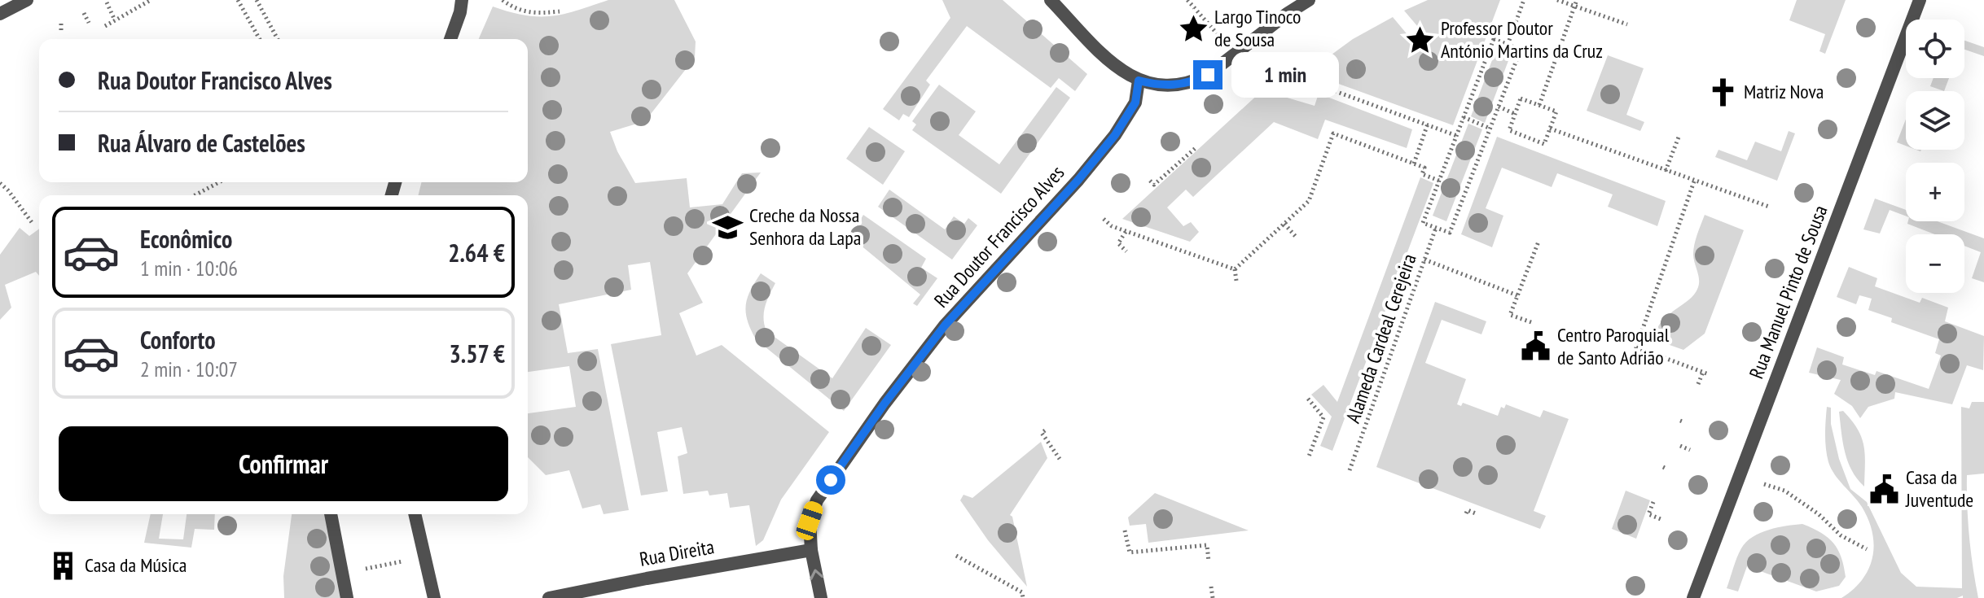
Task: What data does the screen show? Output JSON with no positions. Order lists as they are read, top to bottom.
{
  "streets": {
    "street": ["Rua Doutor Francisco Alves", "Rua Manuel Pinto de Sousa", "Rua Direita"],
    "path": ["Alameda Cardeal Cerejeira"]
  },
  "crossings": [
    ["Rua Doutor Francisco Alves", "Rua Direita"]
  ],
  "places": {
    "place": ["Largo Tinoco de Sousa", "Professor Doutor António Martins da Cruz"],
    "church": ["Matriz Nova"],
    "school or university": ["Creche da Nossa Senhora da Lapa"],
    "public building": ["Centro Paroquial de Santo Adrião", "Casa da Juventude"],
    "building": ["Casa da Música"]
  },
  "page": {
    "map_buttons": ["+", "−"],
    "banner": ["Rua Doutor Francisco Alves", "Rua Álvaro de Castelões"],
    "bubble": "1 min",
    "list": [
      {
        "name": "Econômico",
        "note": "1 min · 10:06",
        "value": "2.64 €"
      },
      {
        "name": "Conforto",
        "note": "2 min · 10:07",
        "value": "3.57 €"
      }
    ],
    "buttons": "Confirmar"
  }
}
